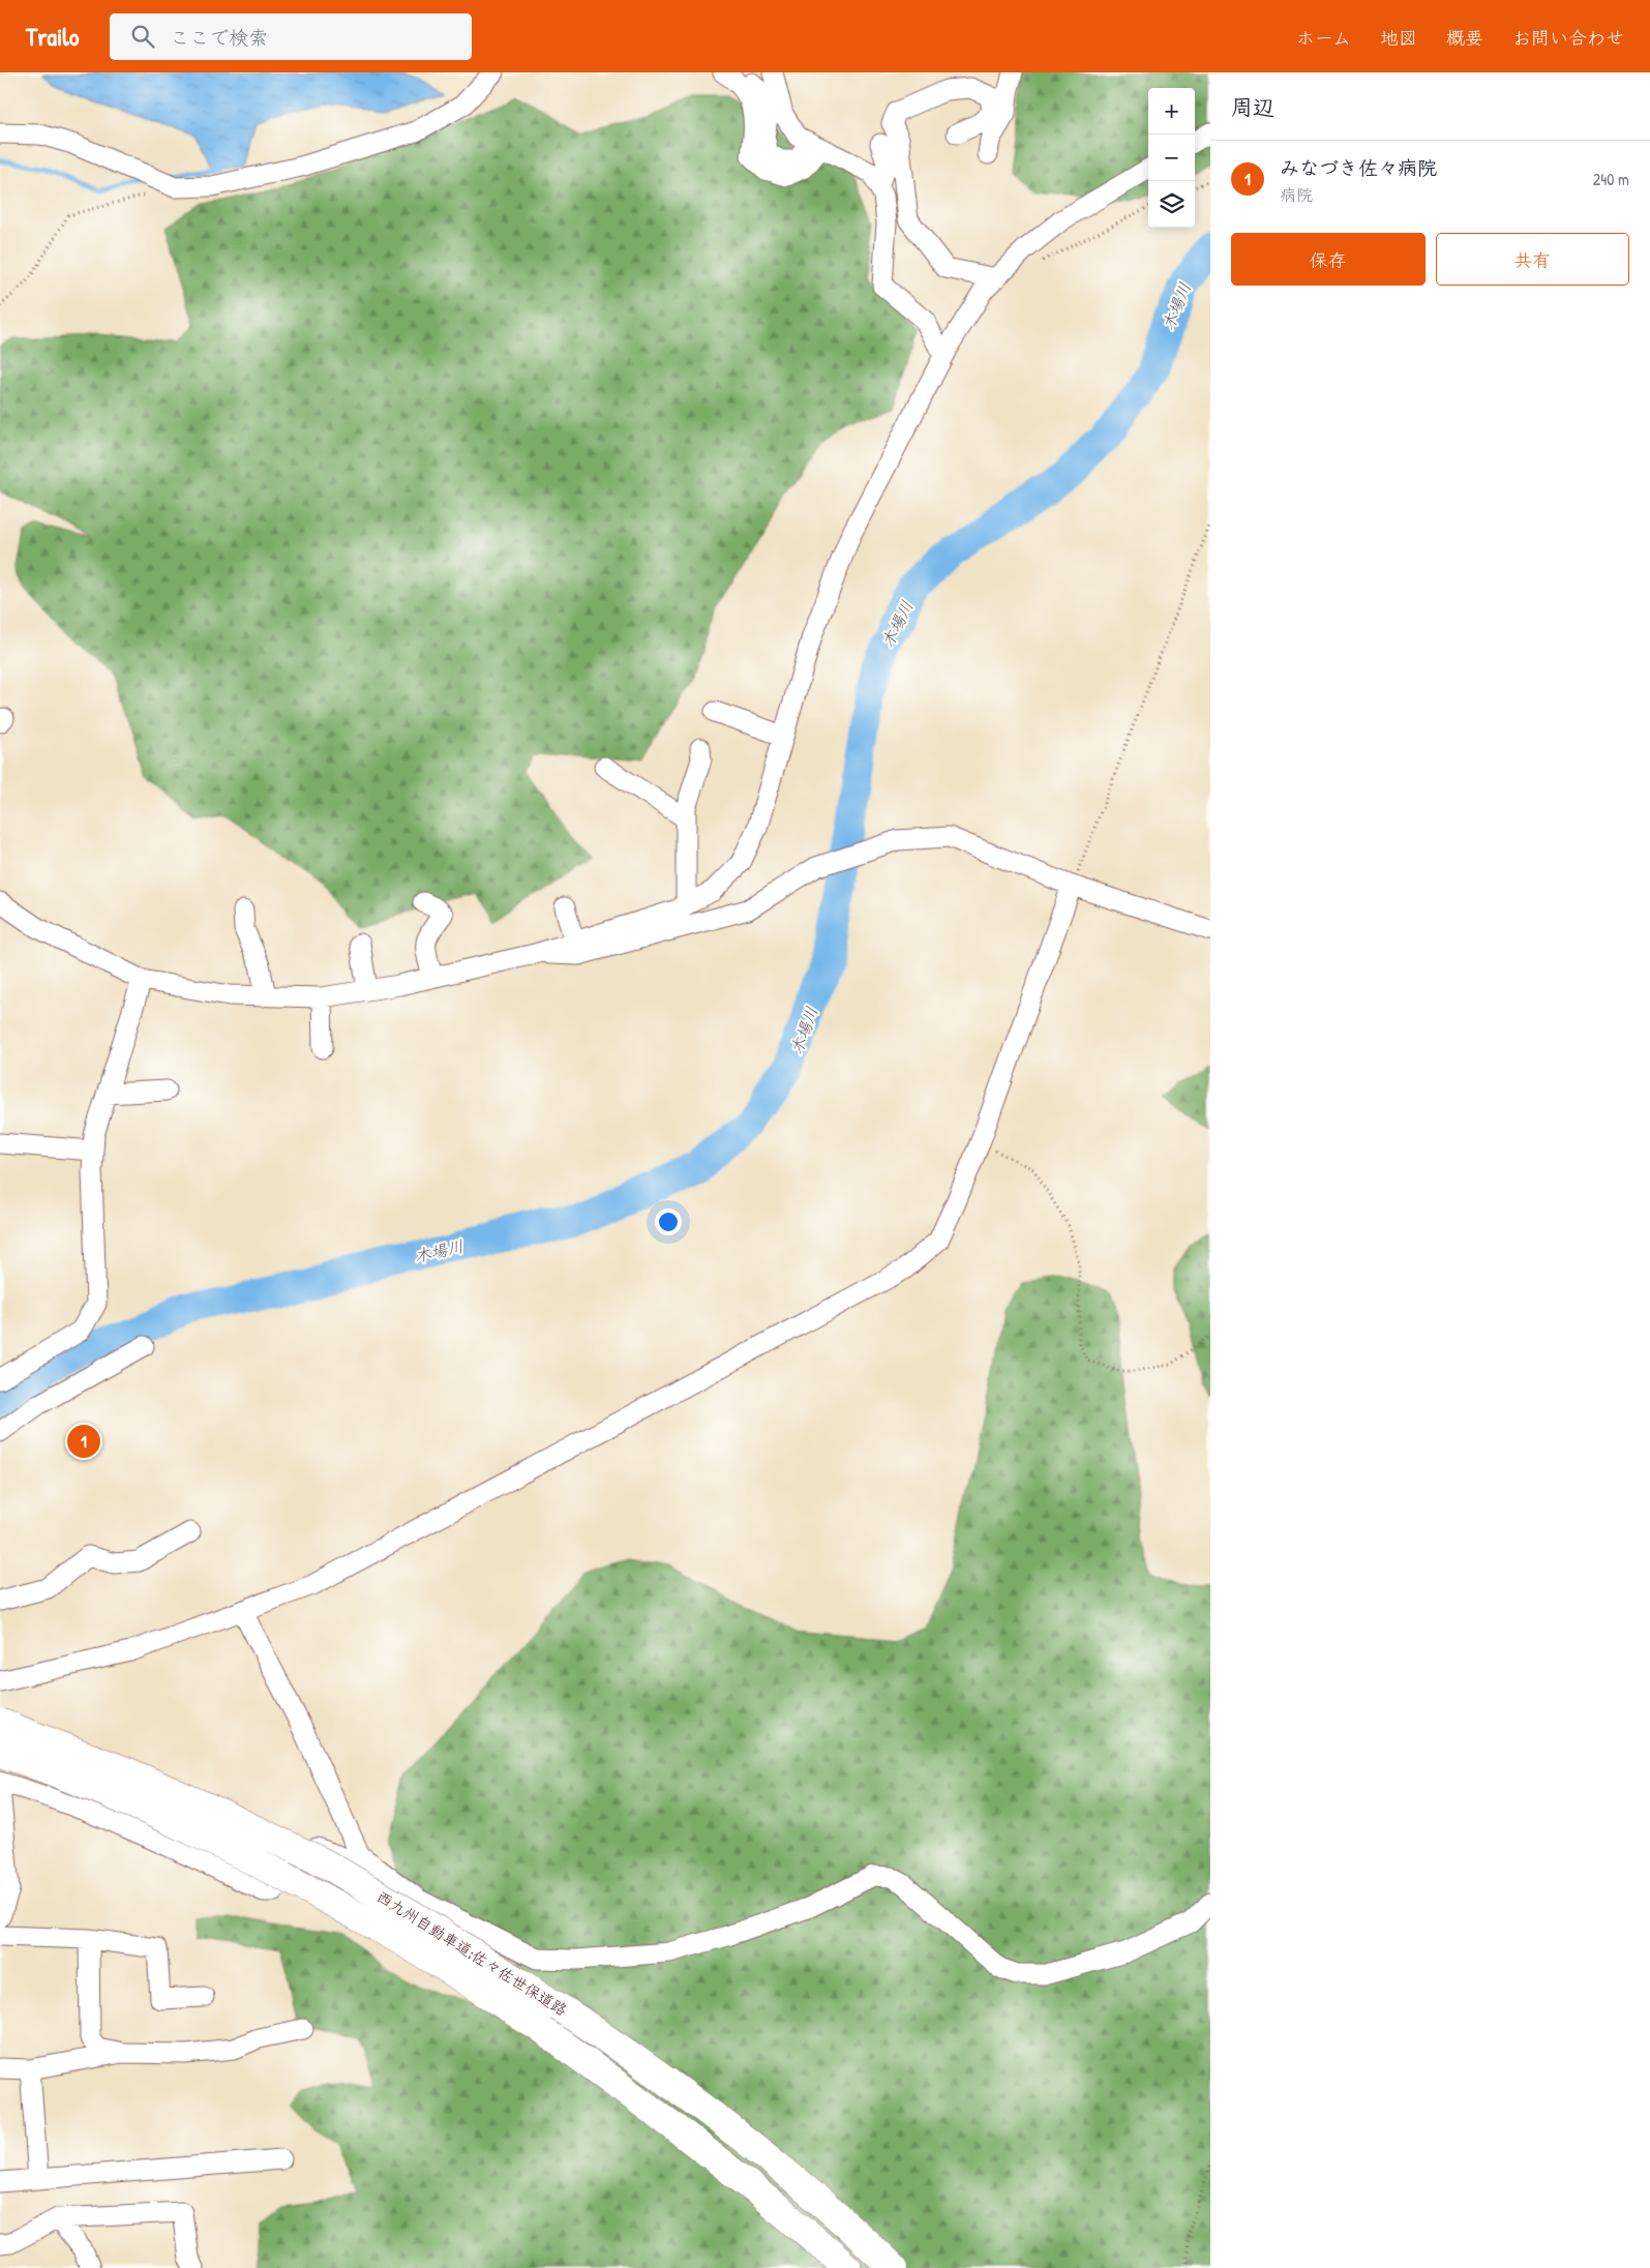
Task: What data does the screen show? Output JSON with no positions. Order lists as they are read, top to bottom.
{
  "streets": {
    "highway": ["西九州自動車道;佐々佐世保道路"]
  },
  "water": ["木場川"],
  "page": {
    "header": "Trailo",
    "search": "ここで検索",
    "nav": [
      "ホーム",
      "地図",
      "概要",
      "お問い合わせ"
    ],
    "heading": "周辺",
    "map_buttons": ["+", "−"],
    "list": [
      {
        "mark": "1",
        "name": "みなづき佐々病院",
        "note": "病院",
        "value": "240 m"
      }
    ],
    "buttons": ["保存", "共有"],
    "pins": "1"
  }
}
